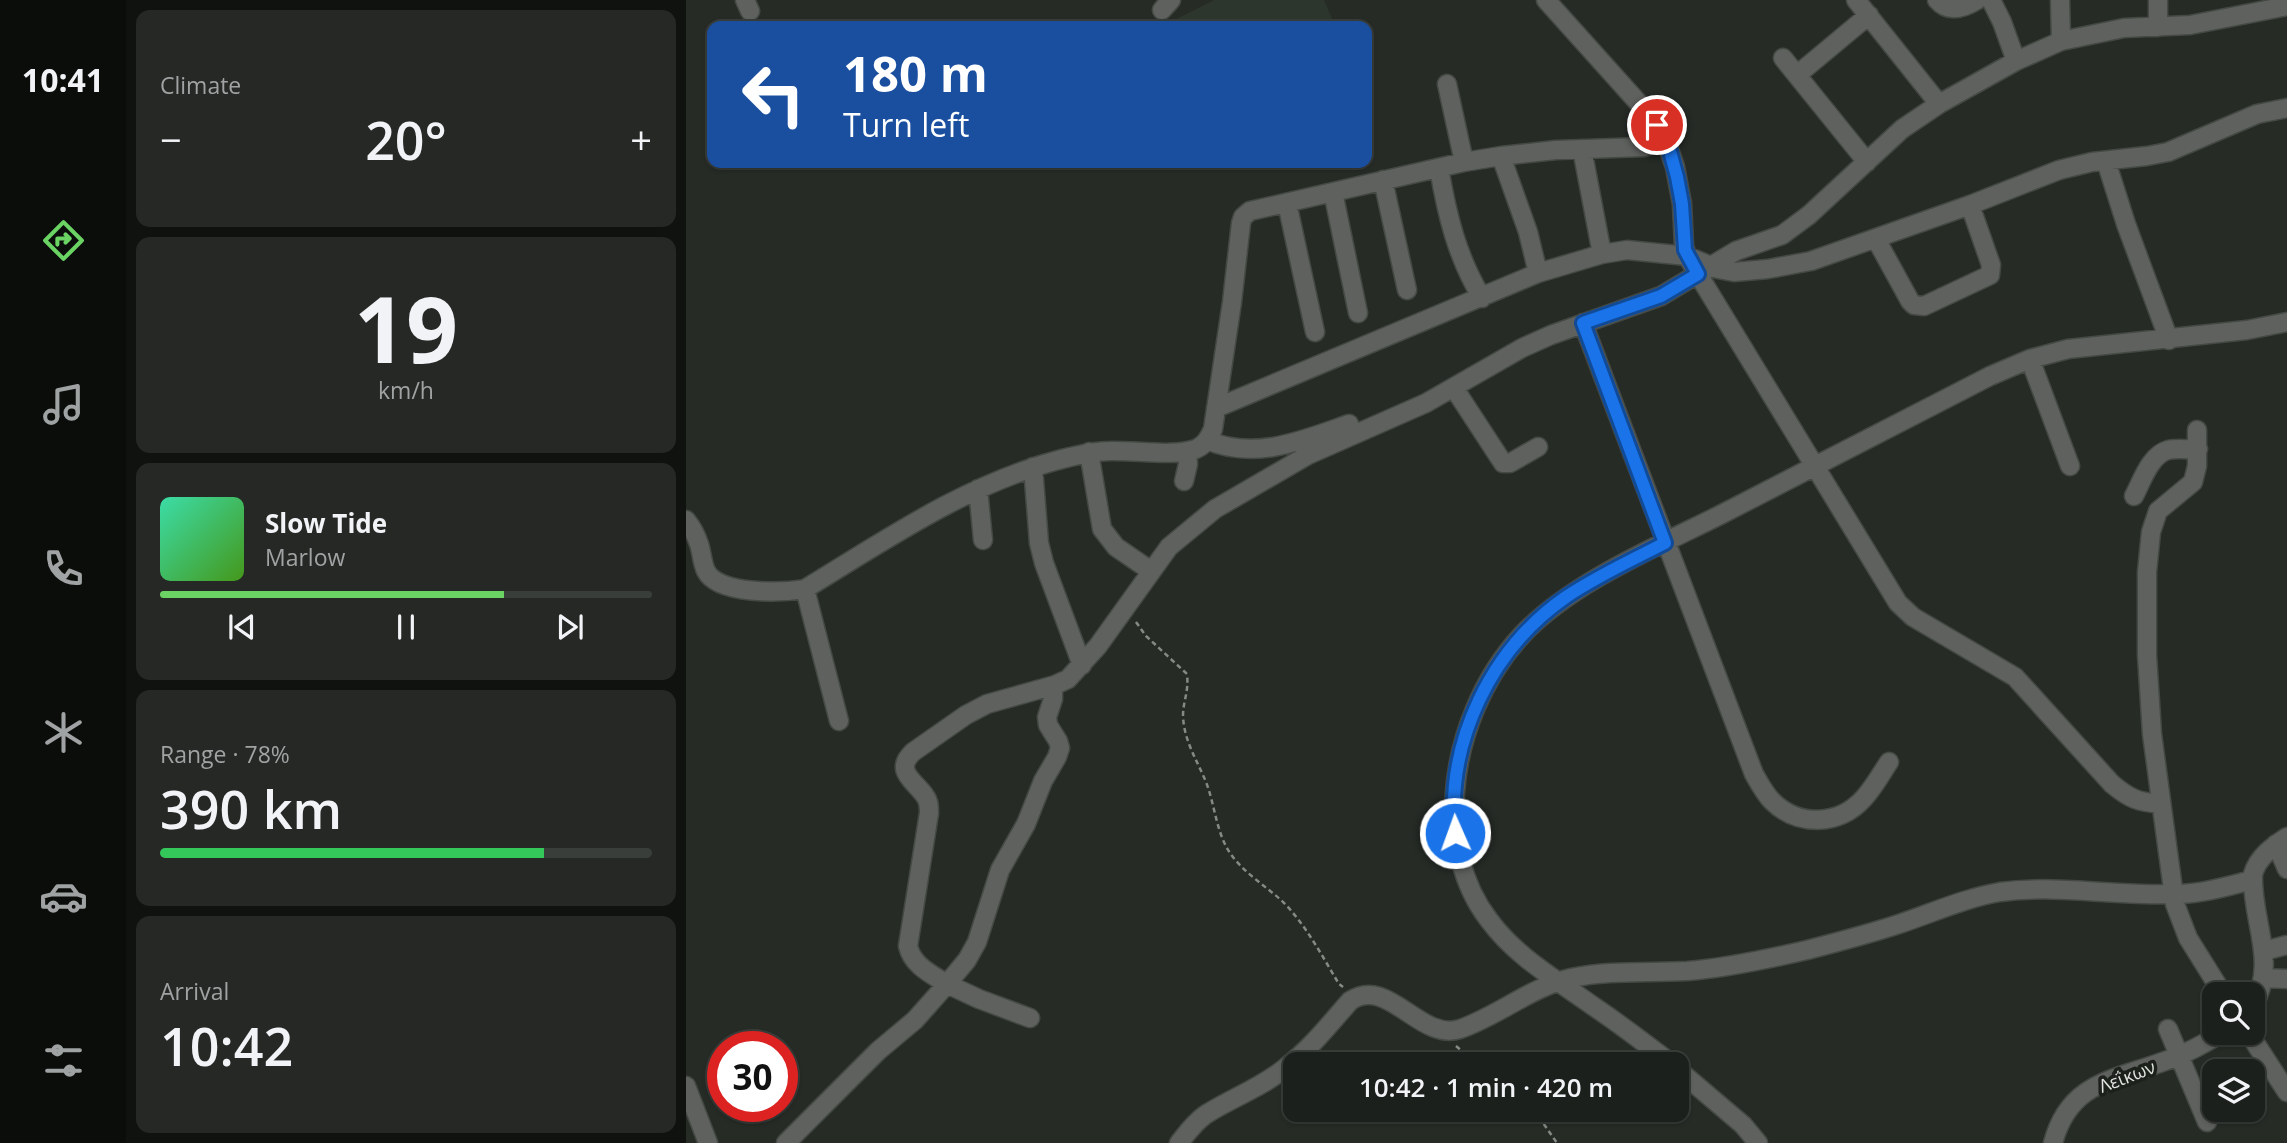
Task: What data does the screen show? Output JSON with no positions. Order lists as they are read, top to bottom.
{
  "streets": {
    "street": ["Λεΐκων"]
  },
  "page": {
    "tabs": "10:41",
    "tile": [
      "Climate",
      ["19", "km/h"],
      ["Range · 78%", "390 km"],
      ["Arrival", "10:42"]
    ],
    "turn": ["180 m", "Turn left"],
    "heat": ["−", "20°", "+"],
    "song": ["Slow Tide", "Marlow"],
    "limit": "30",
    "trip": "10:42 · 1 min · 420 m"
  }
}
